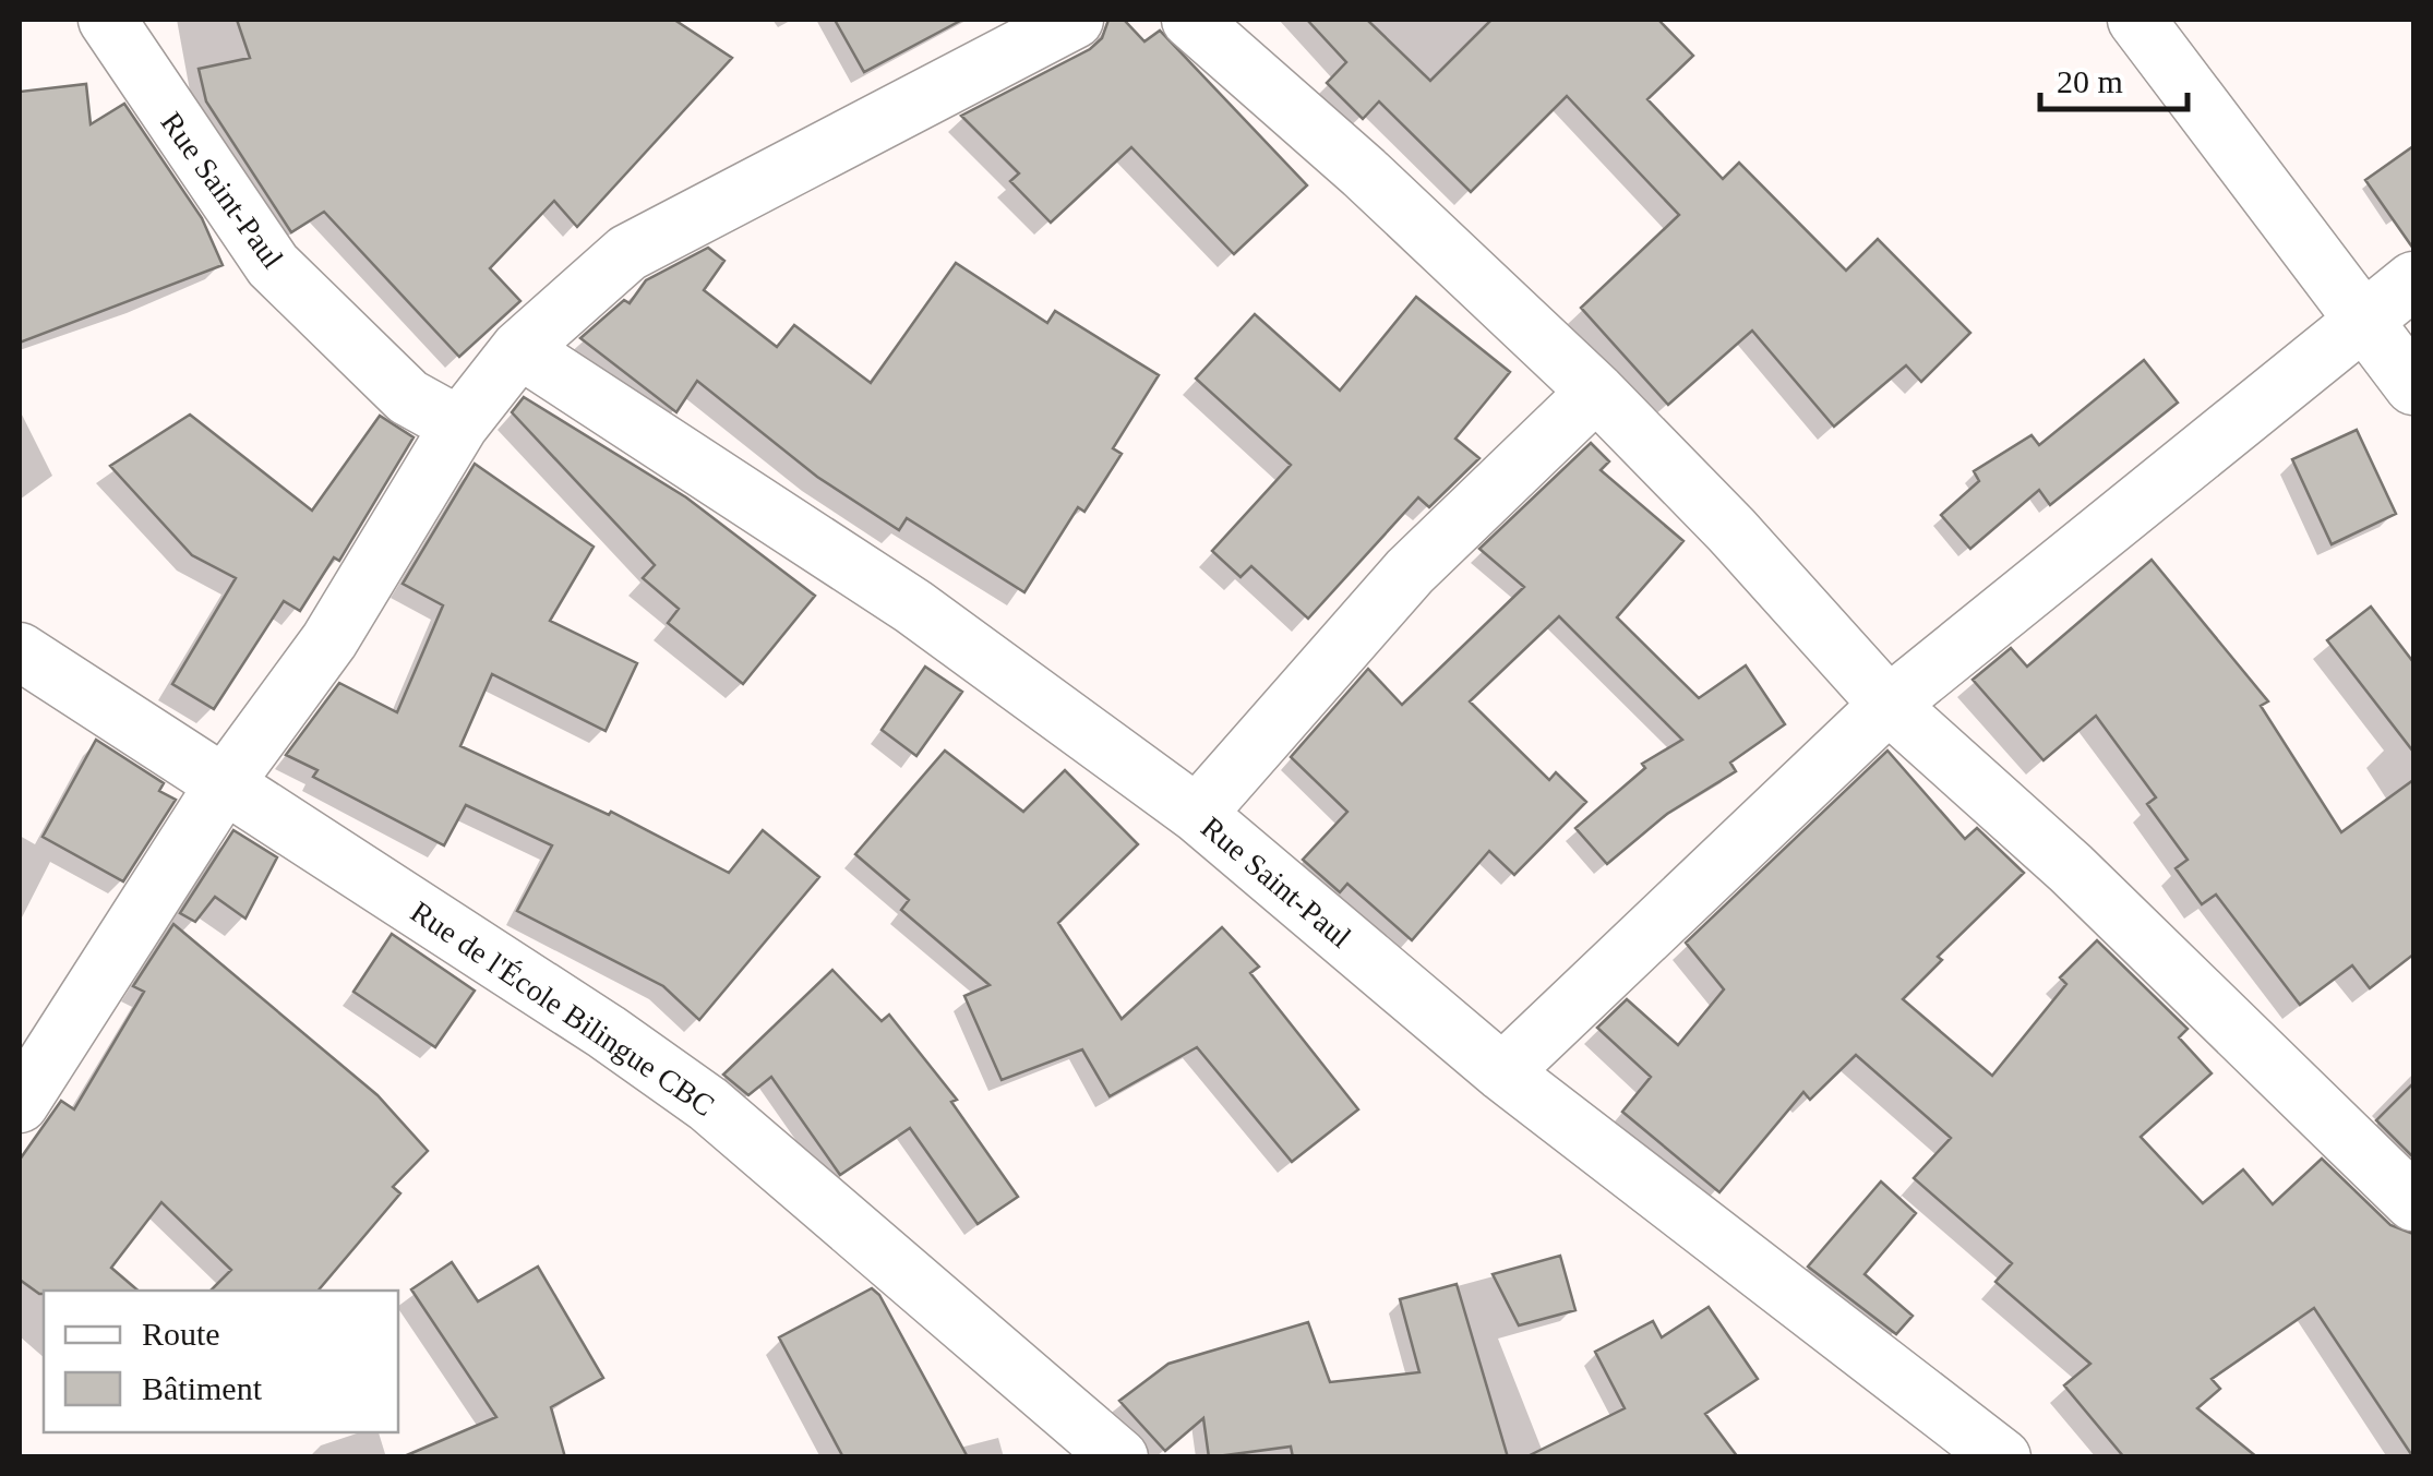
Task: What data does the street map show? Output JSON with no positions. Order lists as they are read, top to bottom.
{
  "streets": {
    "street": ["Rue Saint-Paul", "Rue de l'École Bilingue CBC"]
  },
  "legend": ["Route", "Bâtiment"],
  "scale_bar": "20 m"
}
